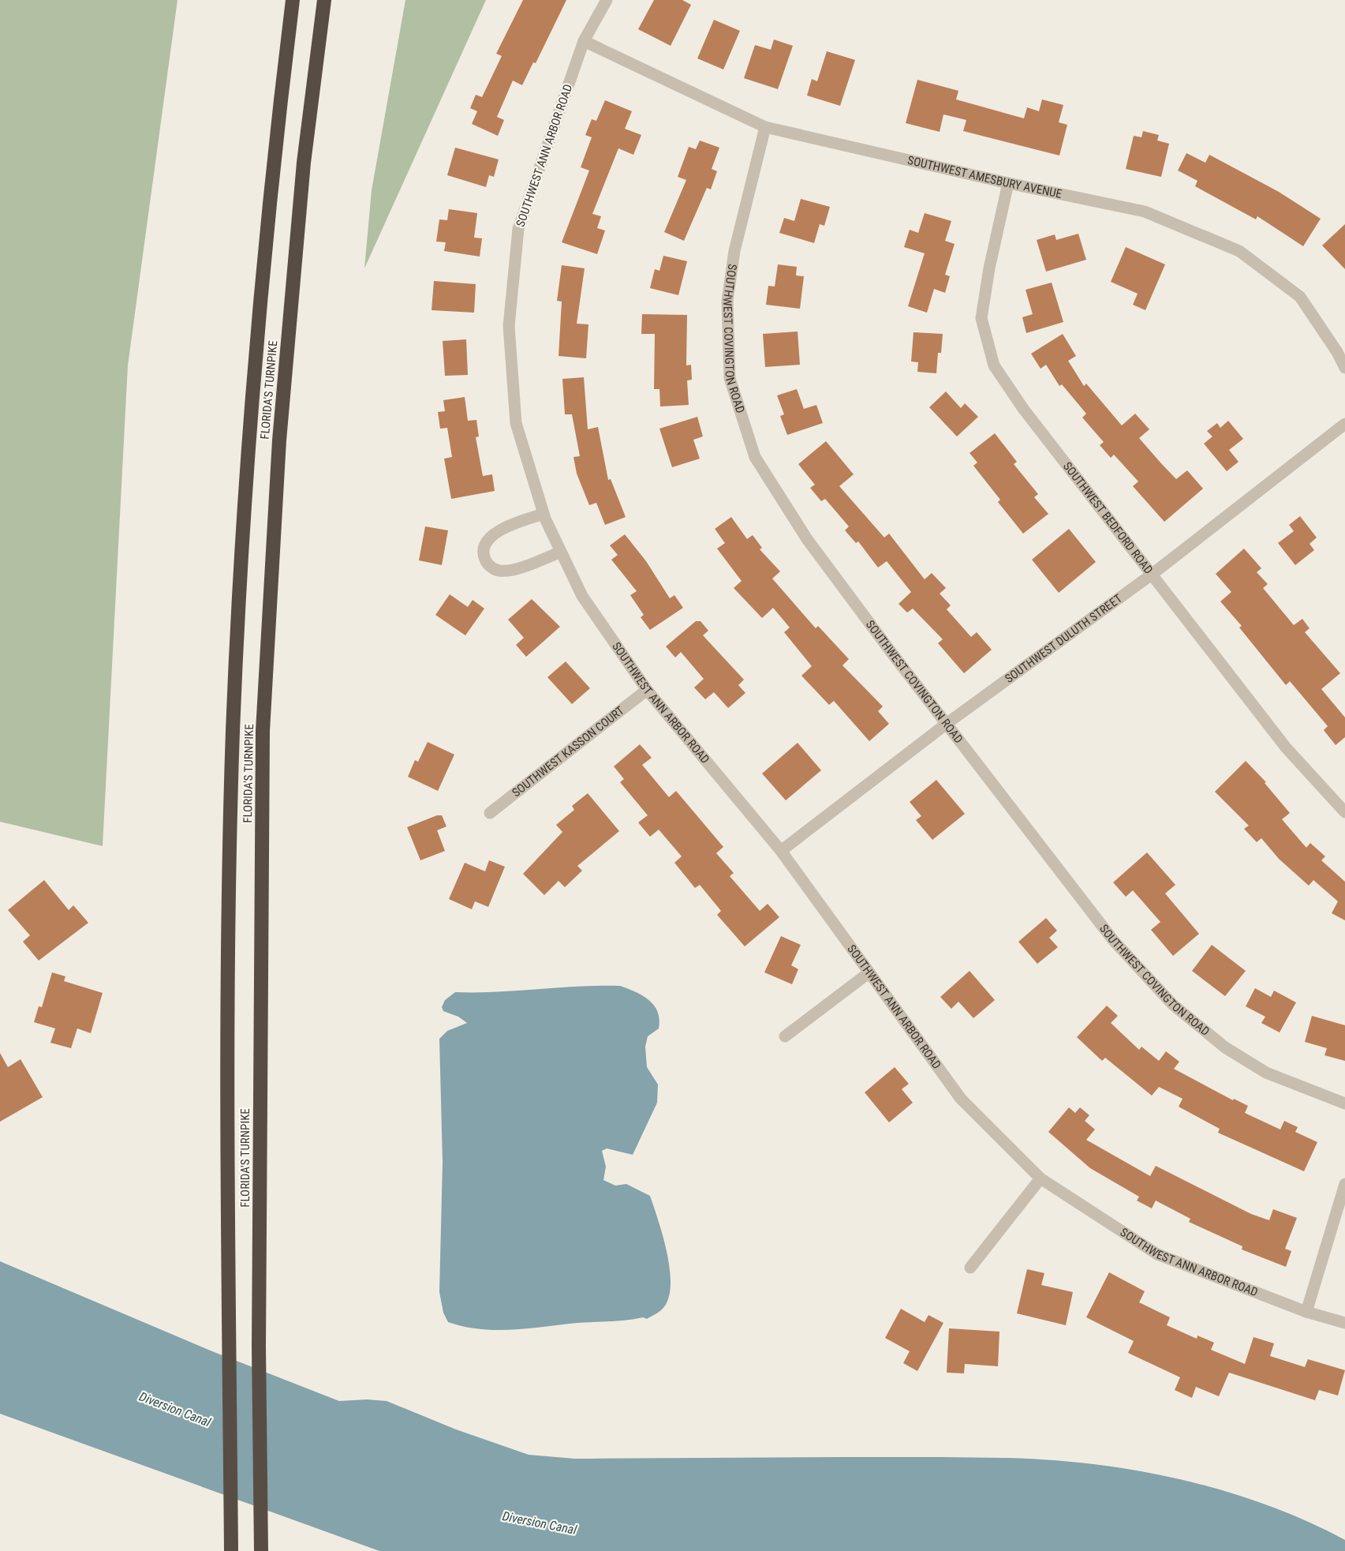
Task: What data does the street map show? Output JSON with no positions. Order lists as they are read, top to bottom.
{
  "streets": {
    "highway": ["FLORIDA'S TURNPIKE"],
    "street": [
      "SOUTHWEST ANN ARBOR ROAD",
      "SOUTHWEST AMESBURY AVENUE",
      "SOUTHWEST COVINGTON ROAD",
      "SOUTHWEST BEDFORD ROAD",
      "SOUTHWEST DULUTH STREET",
      "SOUTHWEST KASSON COURT"
    ]
  },
  "crossings": [
    ["SOUTHWEST ANN ARBOR ROAD", "SOUTHWEST AMESBURY AVENUE"],
    ["SOUTHWEST ANN ARBOR ROAD", "SOUTHWEST DULUTH STREET"],
    ["SOUTHWEST ANN ARBOR ROAD", "SOUTHWEST KASSON COURT"],
    ["SOUTHWEST AMESBURY AVENUE", "SOUTHWEST COVINGTON ROAD"],
    ["SOUTHWEST AMESBURY AVENUE", "SOUTHWEST BEDFORD ROAD"],
    ["SOUTHWEST COVINGTON ROAD", "SOUTHWEST DULUTH STREET"],
    ["SOUTHWEST BEDFORD ROAD", "SOUTHWEST DULUTH STREET"]
  ],
  "water": ["Diversion Canal"]
}
